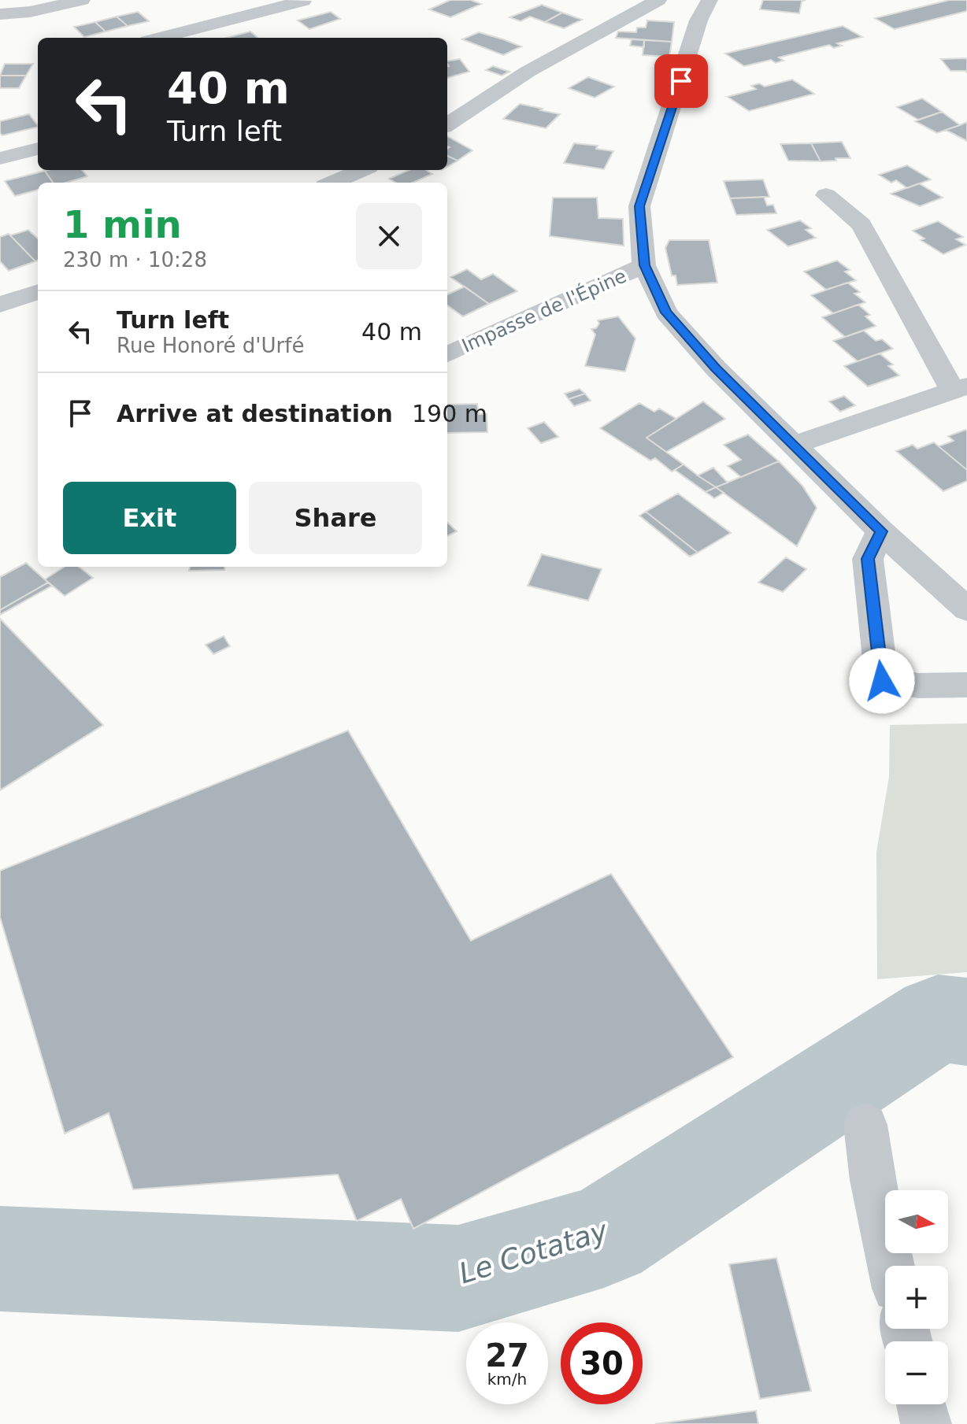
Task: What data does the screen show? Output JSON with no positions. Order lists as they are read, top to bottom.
{
  "streets": {
    "street": ["Impasse de l'Épine"]
  },
  "water": ["Le Cotatay"],
  "north": "right",
  "page": {
    "turn": ["40 m", "Turn left"],
    "heading": ["1 min", "230 m · 10:28"],
    "list": [
      {
        "name": "Turn left",
        "note": "Rue Honoré d'Urfé",
        "value": "40 m"
      },
      {
        "name": "Arrive at destination",
        "value": "190 m"
      }
    ],
    "buttons": ["Exit", "Share"],
    "map_buttons": ["+", "−"],
    "speed": "27 km/h",
    "limit": "30"
  }
}
